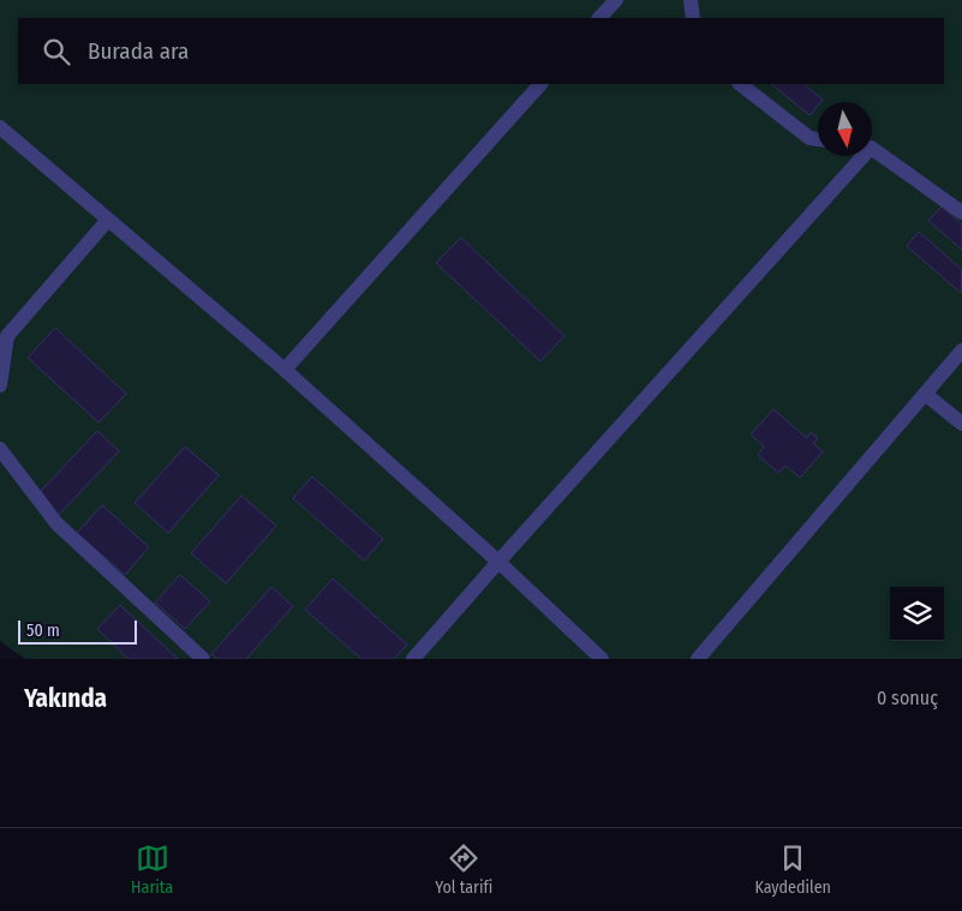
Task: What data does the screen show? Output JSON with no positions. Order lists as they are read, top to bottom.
{
  "scale_bar": "50 m",
  "north": "bottom",
  "page": {
    "search": "Burada ara",
    "scale": "50 m",
    "heading": ["Yakında", "0 sonuç"],
    "nav": ["Harita", "Yol tarifi", "Kaydedilen"]
  }
}
